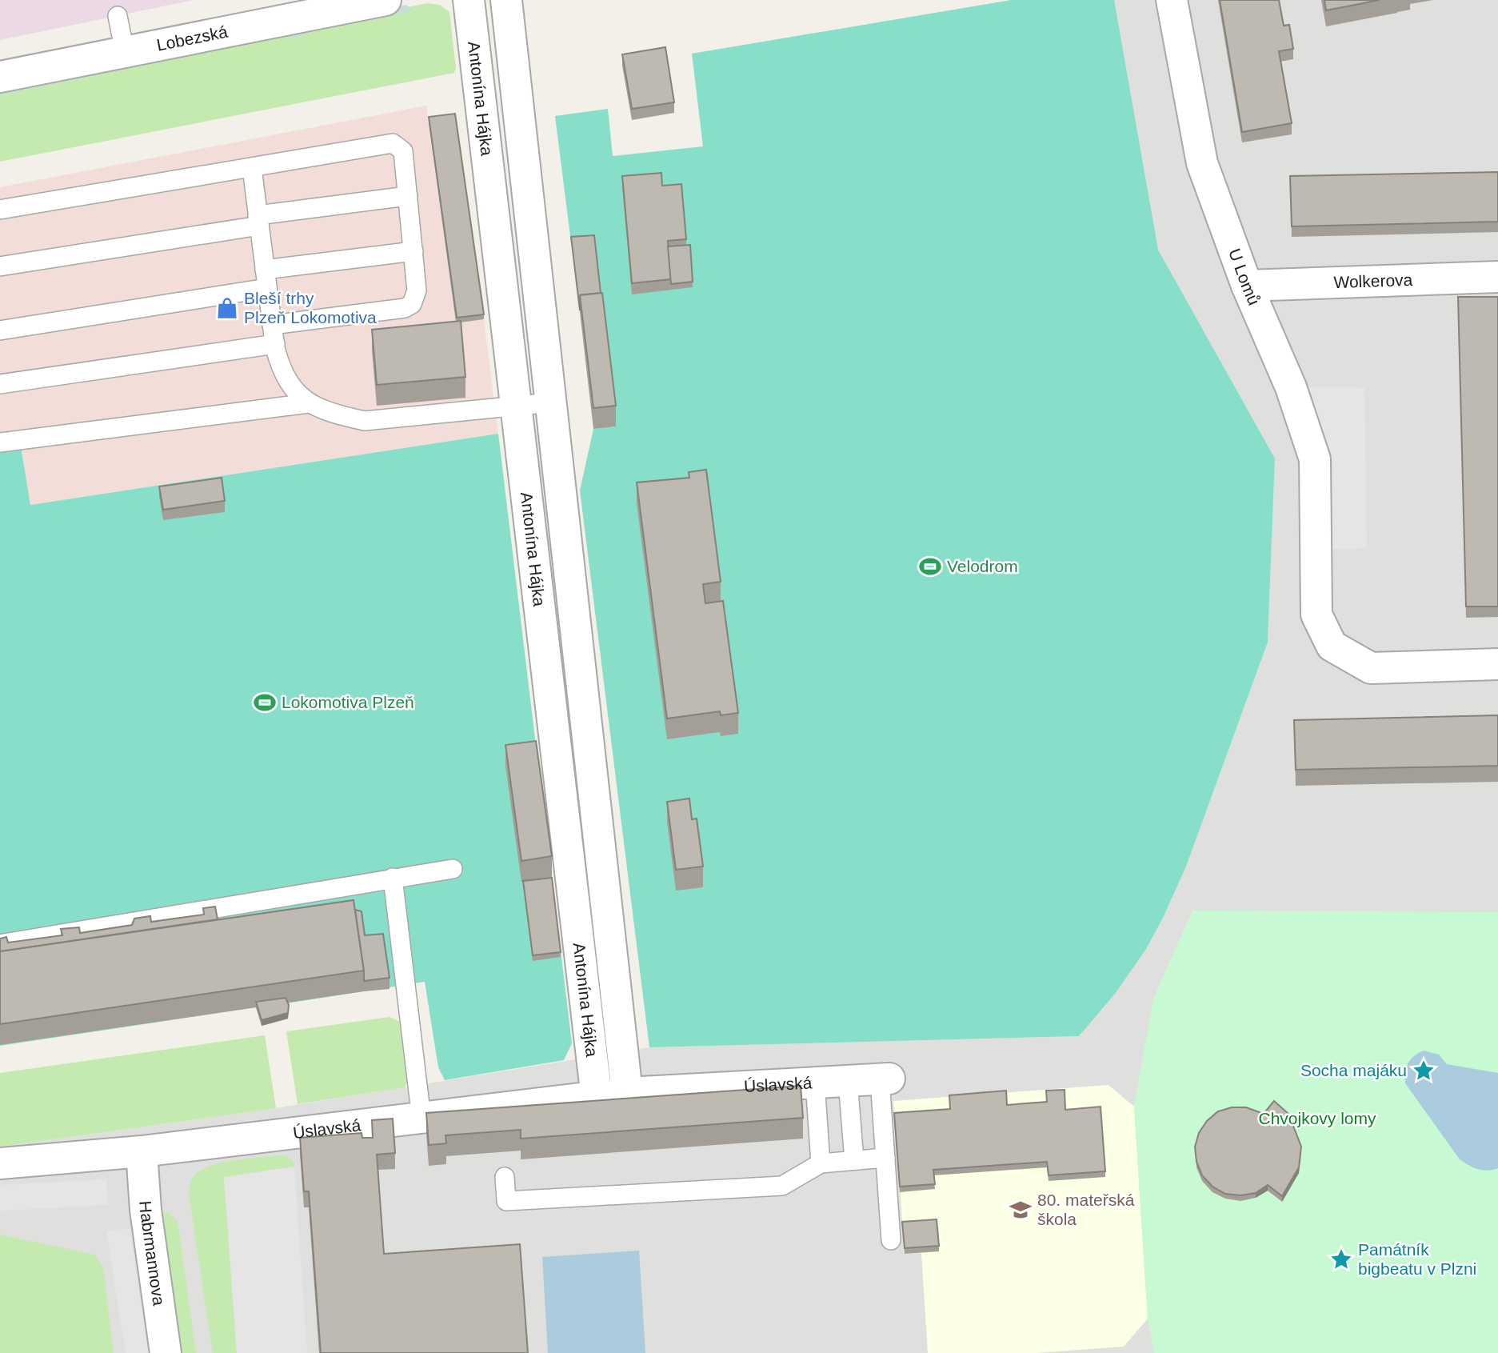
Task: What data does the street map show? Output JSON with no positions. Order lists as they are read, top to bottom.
{
  "streets": {
    "street": [
      "Lobezská",
      "Antonína Hájka",
      "U Lomů",
      "Wolkerova",
      "Úslavská",
      "Habrmannova"
    ]
  },
  "crossings": [
    ["Antonína Hájka", "Úslavská"],
    ["U Lomů", "Wolkerova"],
    ["Úslavská", "Habrmannova"]
  ],
  "parks": ["Chvojkovy lomy"],
  "places": {
    "shop": ["Bleší trhy Plzeň Lokomotiva"],
    "sports": ["Velodrom", "Lokomotiva Plzeň"],
    "place": ["Socha majáku", "Památník bigbeatu v Plzni"],
    "school or university": ["80. mateřská škola"]
  }
}
